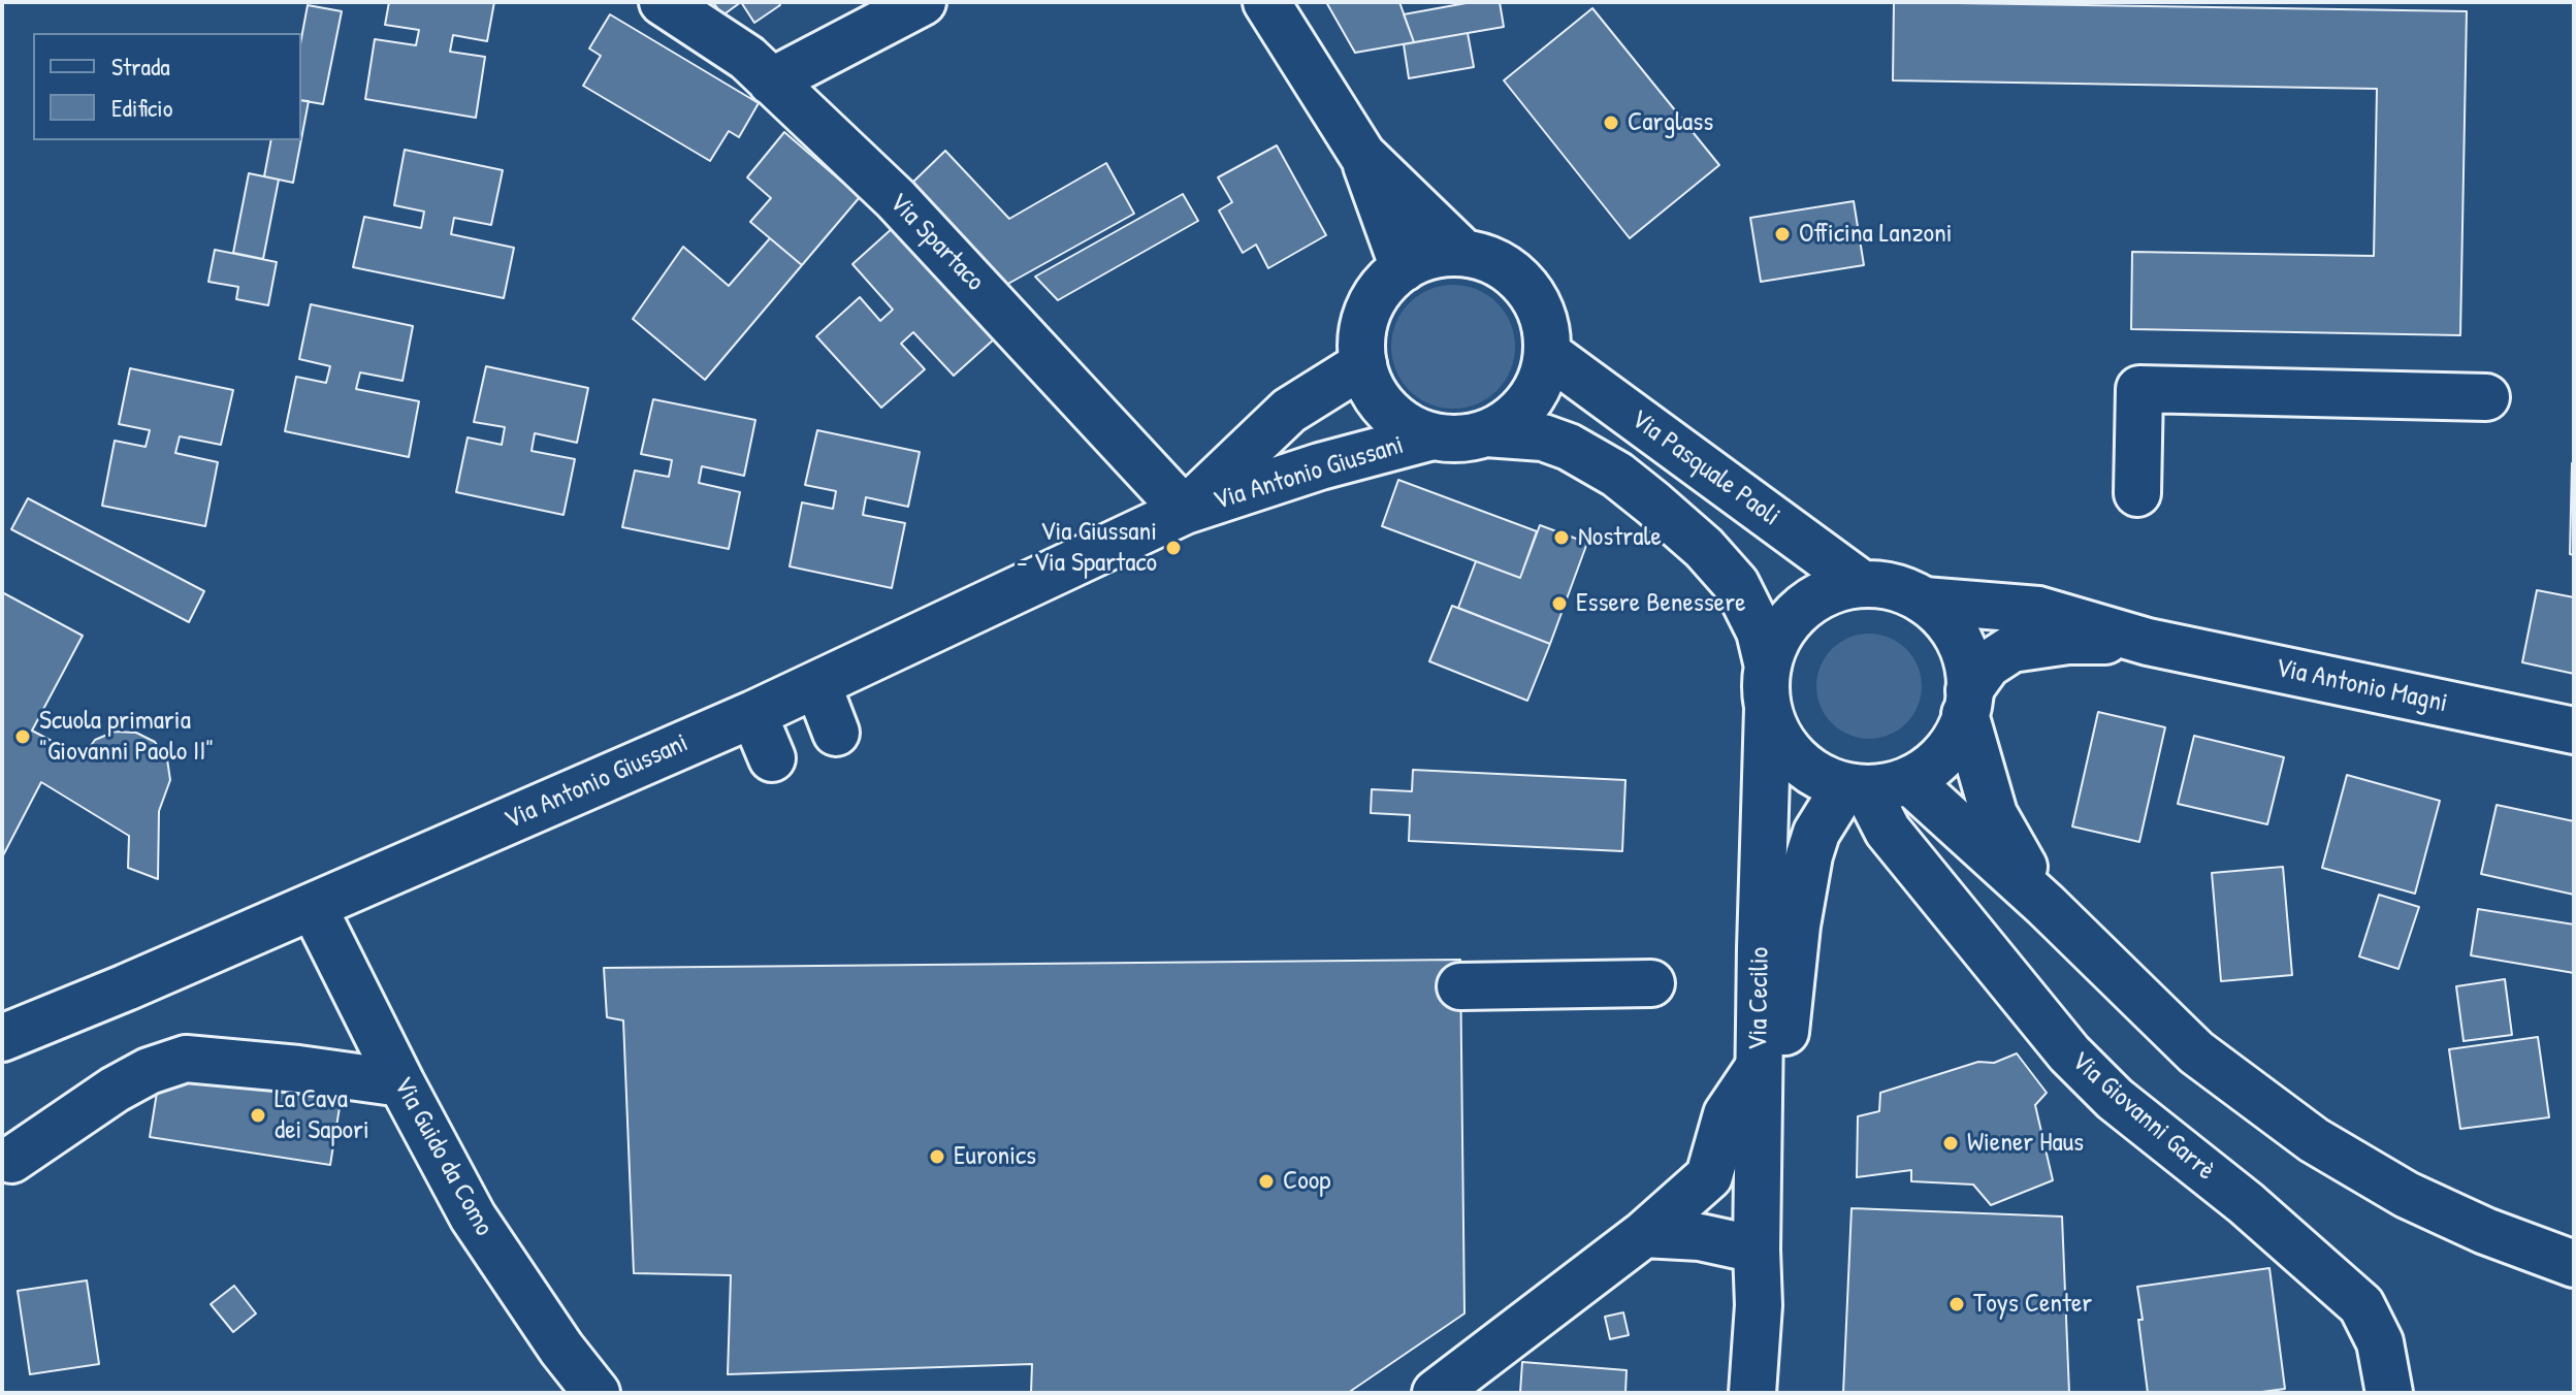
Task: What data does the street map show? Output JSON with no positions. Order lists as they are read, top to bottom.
{
  "streets": {
    "street": [
      "Via Spartaco",
      "Via Pasquale Paoli",
      "Via Antonio Giussani",
      "Via Antonio Magni",
      "Via Cecilio",
      "Via Giovanni Garrè",
      "Via Guido da Como"
    ]
  },
  "crossings": [
    ["Via Spartaco", "Via Antonio Giussani"],
    ["Via Pasquale Paoli", "Via Antonio Giussani"],
    ["Via Pasquale Paoli", "Via Cecilio"],
    ["Via Pasquale Paoli", "Via Giovanni Garrè"],
    ["Via Antonio Giussani", "Via Guido da Como"],
    ["Via Cecilio", "Via Giovanni Garrè"]
  ],
  "places": [
    "Carglass",
    "Officina Lanzoni",
    "Nostrale",
    "Via Giussani - Via Spartaco",
    "Essere Benessere",
    "Scuola primaria \"Giovanni Paolo II\"",
    "La Cava dei Sapori",
    "Wiener Haus",
    "Euronics",
    "Coop",
    "Toys Center"
  ],
  "legend": ["Strada", "Edificio"]
}
